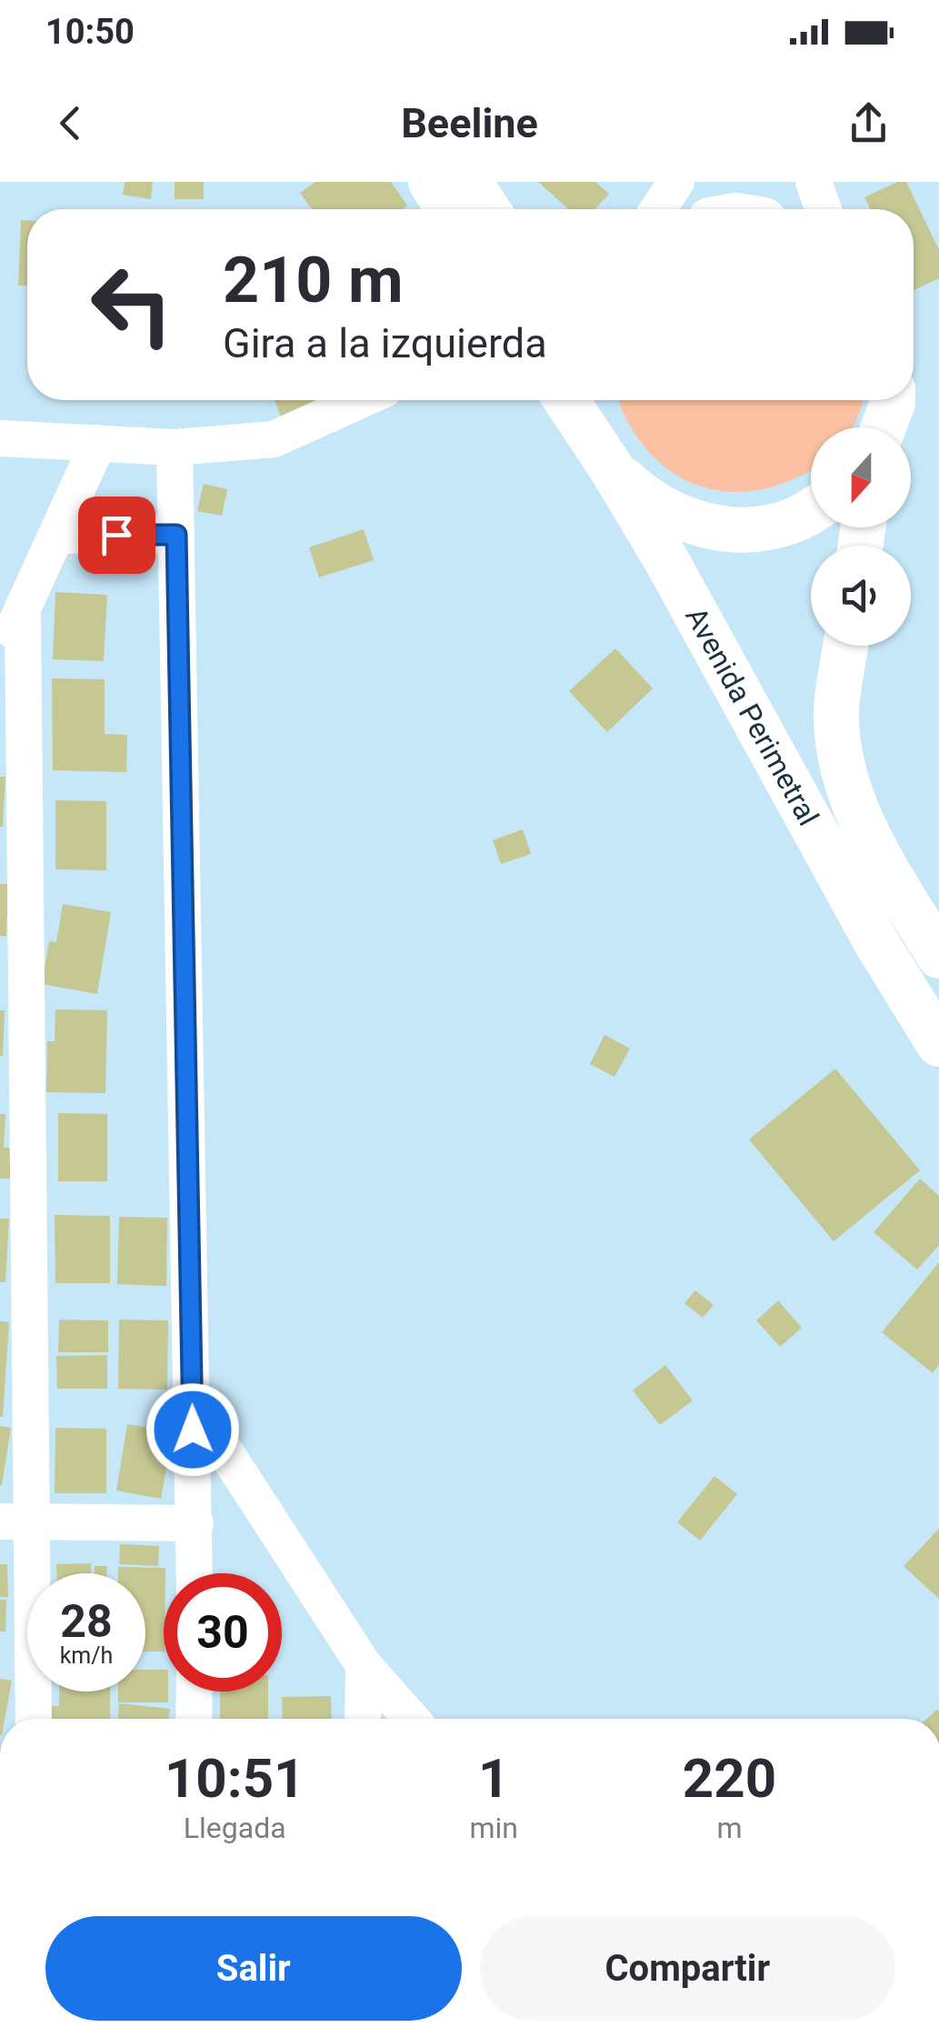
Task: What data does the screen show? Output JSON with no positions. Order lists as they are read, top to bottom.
{
  "streets": {
    "main road": ["Avenida Perimetral"]
  },
  "north": "bottom",
  "page": {
    "status": "10:50",
    "header": "Beeline",
    "turn": ["210 m", "Gira a la izquierda"],
    "speed": "28 km/h",
    "limit": "30",
    "eta": [
      "10:51",
      "Llegada",
      "1",
      "min",
      "220",
      "m"
    ],
    "buttons": ["Salir", "Compartir"]
  }
}
